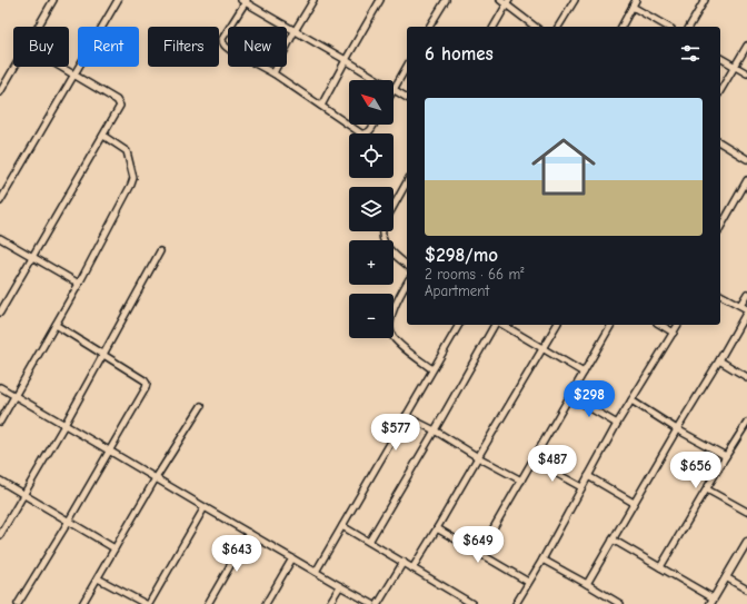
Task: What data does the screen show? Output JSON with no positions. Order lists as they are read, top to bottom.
{
  "north": "top left",
  "page": {
    "chip": [
      "Buy",
      "Rent",
      "Filters",
      "New"
    ],
    "heading": "6 homes",
    "map_buttons": ["+", "−"],
    "list": [
      {
        "name": "$298/mo",
        "note": "2 rooms · 66 m² · Apartment"
      }
    ],
    "price": [
      "$298",
      "$577",
      "$487",
      "$656",
      "$649",
      "$643"
    ]
  }
}
